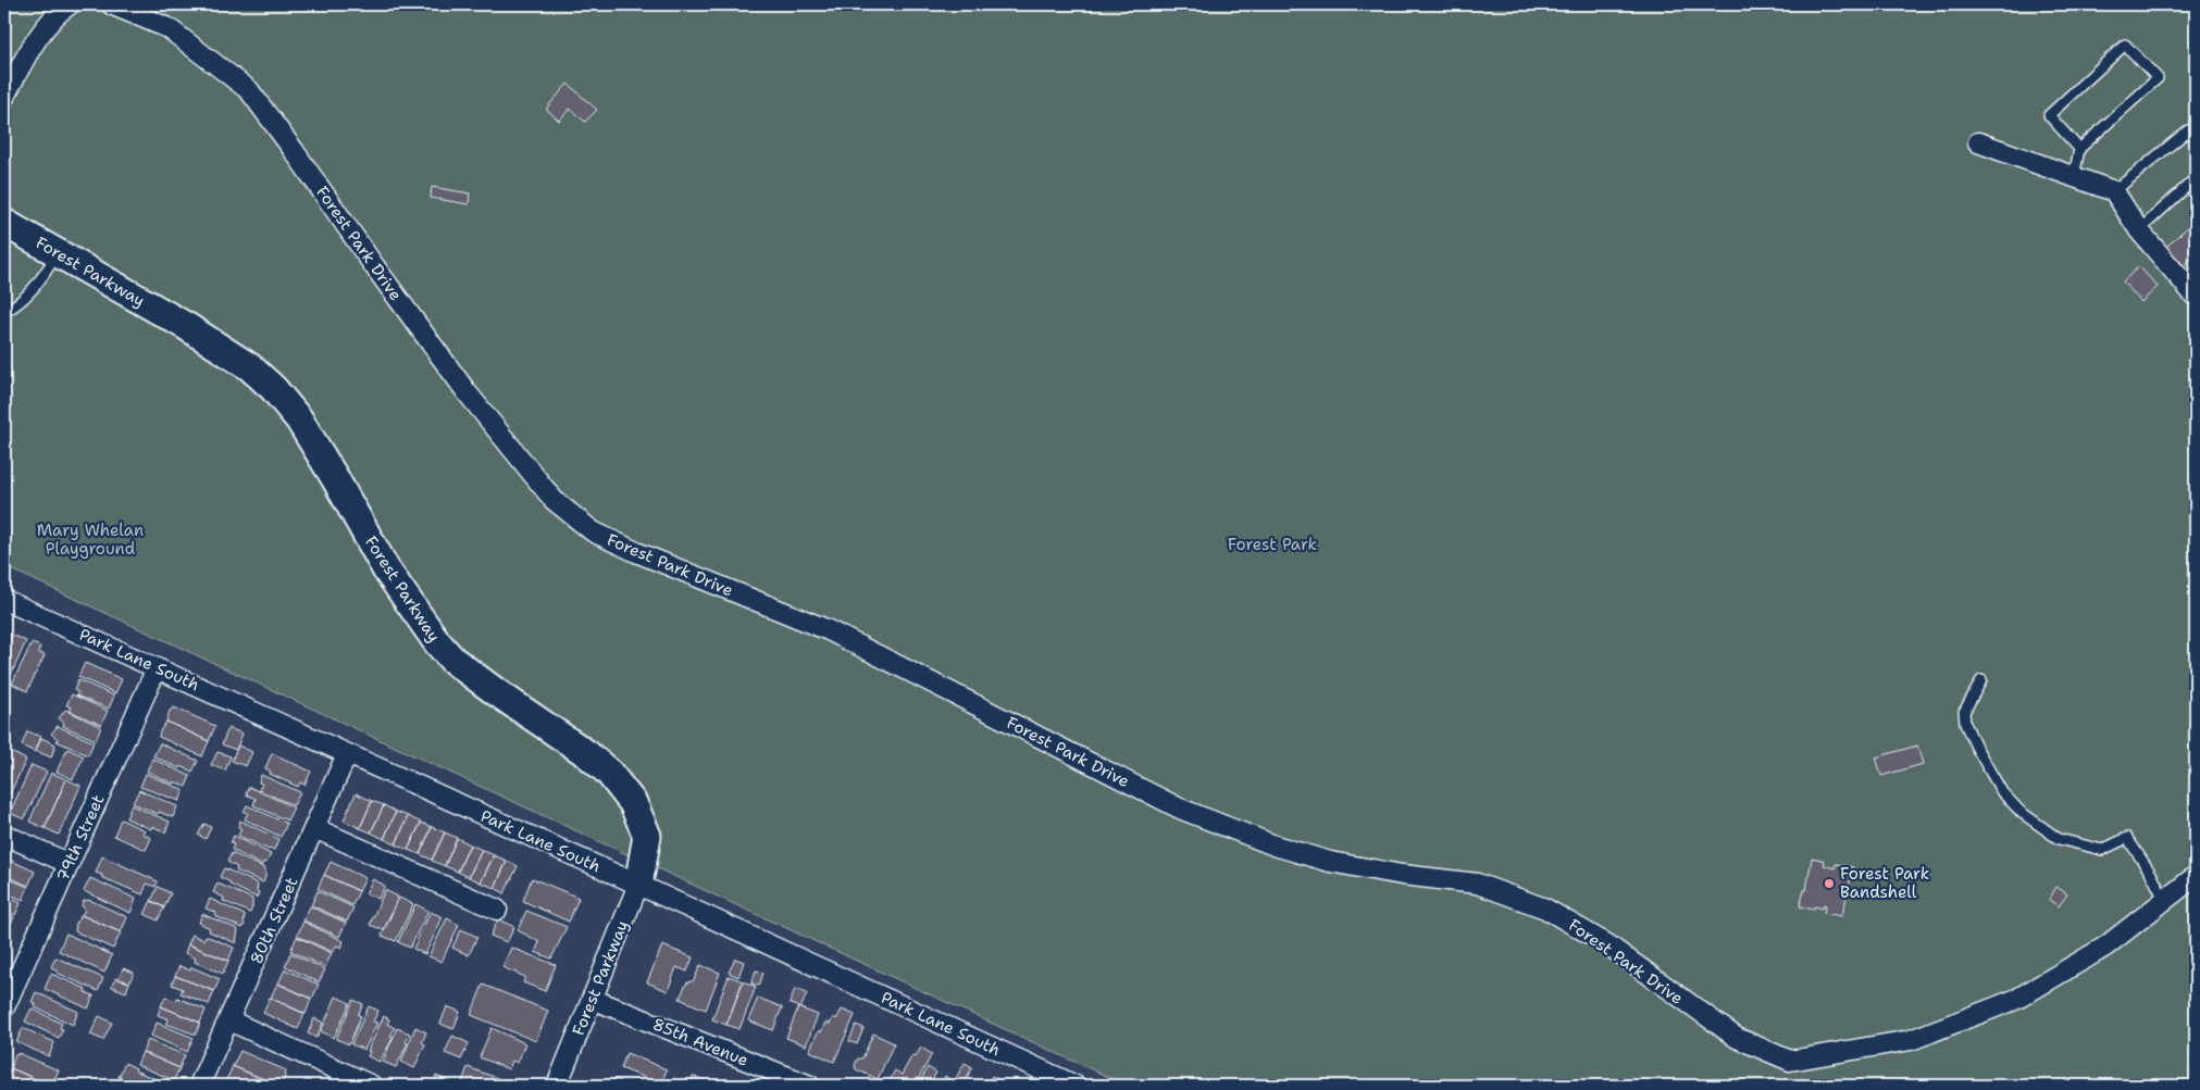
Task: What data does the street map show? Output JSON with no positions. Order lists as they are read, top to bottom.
{
  "streets": {
    "street": [
      "Forest Park Drive",
      "Forest Parkway",
      "Park Lane South",
      "79th Street",
      "80th Street",
      "85th Avenue"
    ]
  },
  "crossings": [
    ["Forest Parkway", "Park Lane South"],
    ["Forest Parkway", "85th Avenue"],
    ["Park Lane South", "79th Street"],
    ["Park Lane South", "80th Street"]
  ],
  "parks": ["Mary Whelan Playground", "Forest Park"],
  "places": ["Forest Park Bandshell"]
}
